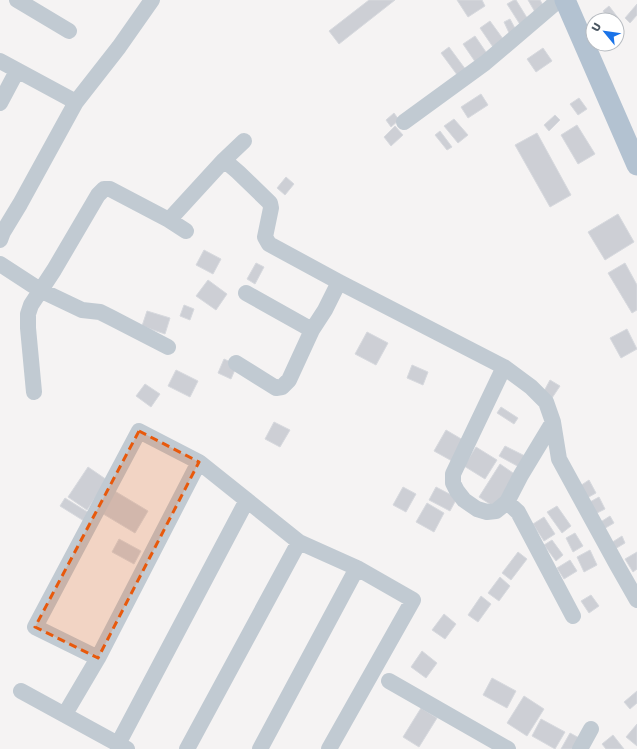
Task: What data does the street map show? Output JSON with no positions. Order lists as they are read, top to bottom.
{
  "north": "top left"
}
